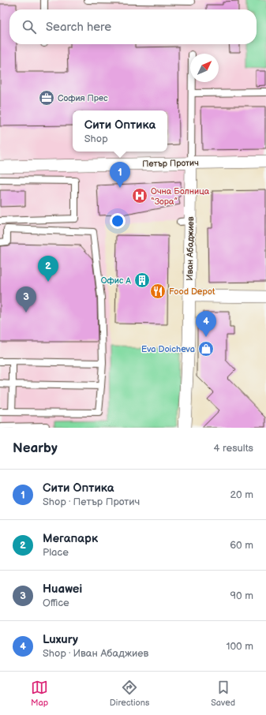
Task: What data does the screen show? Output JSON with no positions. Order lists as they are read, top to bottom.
{
  "streets": {
    "street": ["Петър Протич", "Иван Абаджиев"]
  },
  "crossings": [
    ["Петър Протич", "Иван Абаджиев"]
  ],
  "places": {
    "office": ["София Прес"],
    "hospital": ["Очна Болница “Зора”"],
    "building": ["Офис А"],
    "restaurant": ["Food Depot"],
    "shop": ["Eva Doicheva"]
  },
  "north": "top right",
  "page": {
    "search": "Search here",
    "popup": ["Сити Оптика", "Shop"],
    "pins": [
      "1",
      "2",
      "3",
      "4"
    ],
    "heading": ["Nearby", "4 results"],
    "list": [
      {
        "mark": "1",
        "name": "Сити Оптика",
        "note": "Shop · Петър Протич",
        "value": "20 m"
      },
      {
        "mark": "2",
        "name": "Мегапарк",
        "note": "Place",
        "value": "60 m"
      },
      {
        "mark": "3",
        "name": "Huawei",
        "note": "Office",
        "value": "90 m"
      },
      {
        "mark": "4",
        "name": "Luxury",
        "note": "Shop · Иван Абаджиев",
        "value": "100 m"
      }
    ],
    "nav": ["Map", "Directions", "Saved"]
  }
}
